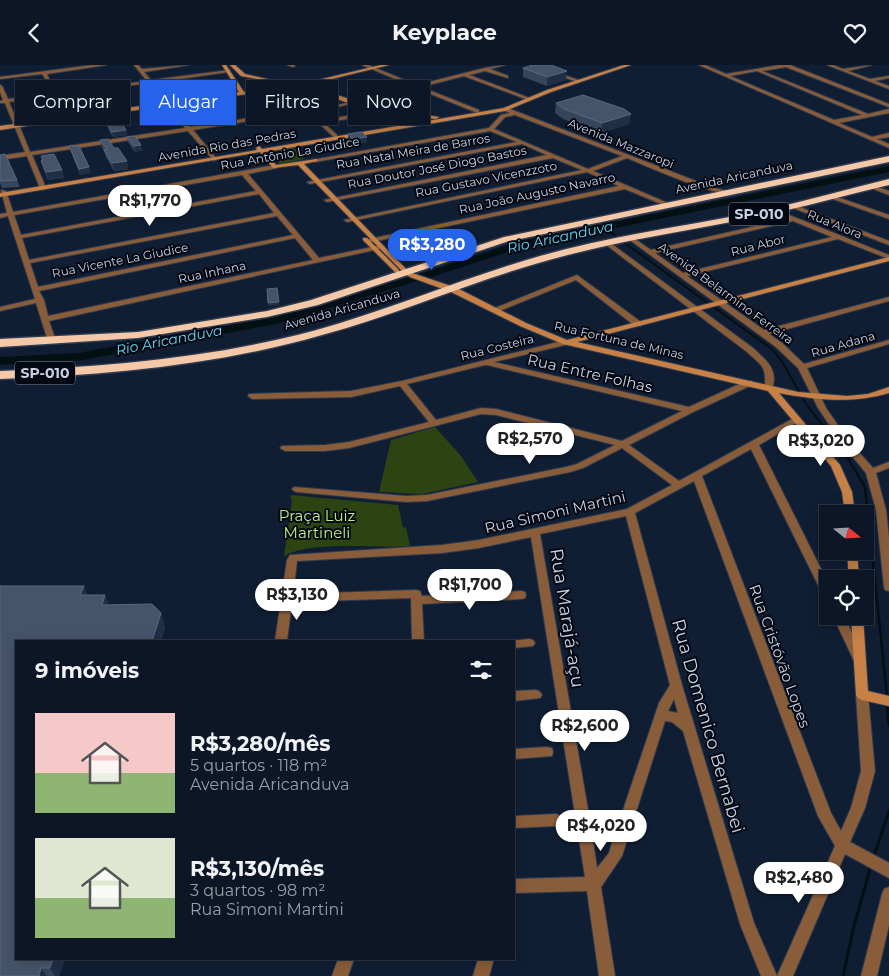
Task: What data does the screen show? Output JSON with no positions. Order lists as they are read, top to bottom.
{
  "streets": {
    "highway": ["Avenida Aricanduva", "SP-010"],
    "street": [
      "Avenida Mazzaropi",
      "Avenida Rio das Pedras",
      "Rua Natal Meira de Barros",
      "Rua Antônio La Giudice",
      "Rua Doutor José Diogo Bastos",
      "Rua Gustavo Vicenzzoto",
      "Rua João Augusto Navarro",
      "Rua Alora",
      "Rua Abor",
      "Rua Vicente La Giudice",
      "Rua Inhana",
      "Avenida Belarmino Ferreira",
      "Rua Fortuna de Minas",
      "Rua Adana",
      "Rua Costeira",
      "Rua Entre Folhas",
      "Rua Simoni Martini",
      "Rua Marajá-açu",
      "Rua Cristóvão Lopes",
      "Rua Domenico Bernabei"
    ]
  },
  "crossings": [
    ["Avenida Mazzaropi", "Avenida Rio das Pedras"],
    ["Avenida Mazzaropi", "Rua Antônio La Giudice"],
    ["Avenida Mazzaropi", "Avenida Aricanduva"],
    ["Avenida Mazzaropi", "Rua Gustavo Vicenzzoto"],
    ["Avenida Aricanduva", "Rua Alora"],
    ["Avenida Aricanduva", "Avenida Belarmino Ferreira"],
    ["Avenida Aricanduva", "Rua Fortuna de Minas"],
    ["Rua Alora", "Rua Abor"],
    ["Rua Alora", "Rua Costeira"],
    ["Rua Abor", "Avenida Belarmino Ferreira"],
    ["Avenida Belarmino Ferreira", "Rua Fortuna de Minas"],
    ["Avenida Belarmino Ferreira", "Rua Adana"],
    ["Avenida Belarmino Ferreira", "Rua Costeira"],
    ["Rua Fortuna de Minas", "Rua Costeira"],
    ["Rua Costeira", "Rua Entre Folhas"],
    ["Rua Simoni Martini", "Rua Marajá-açu"],
    ["Rua Simoni Martini", "Rua Cristóvão Lopes"],
    ["Rua Simoni Martini", "Rua Domenico Bernabei"]
  ],
  "water": ["Rio Aricanduva"],
  "parks": ["Praça Luiz Martineli"],
  "north": "right",
  "page": {
    "header": "Keyplace",
    "chip": [
      "Comprar",
      "Alugar",
      "Filtros",
      "Novo"
    ],
    "price": [
      "R$1,770",
      "R$3,280",
      "R$2,570",
      "R$3,020",
      "R$1,700",
      "R$3,130",
      "R$2,600",
      "R$4,020",
      "R$2,480"
    ],
    "heading": "9 imóveis",
    "list": [
      {
        "name": "R$3,280/mês",
        "note": "5 quartos · 118 m² · Avenida Aricanduva"
      },
      {
        "name": "R$3,130/mês",
        "note": "3 quartos · 98 m² · Rua Simoni Martini"
      }
    ]
  }
}
